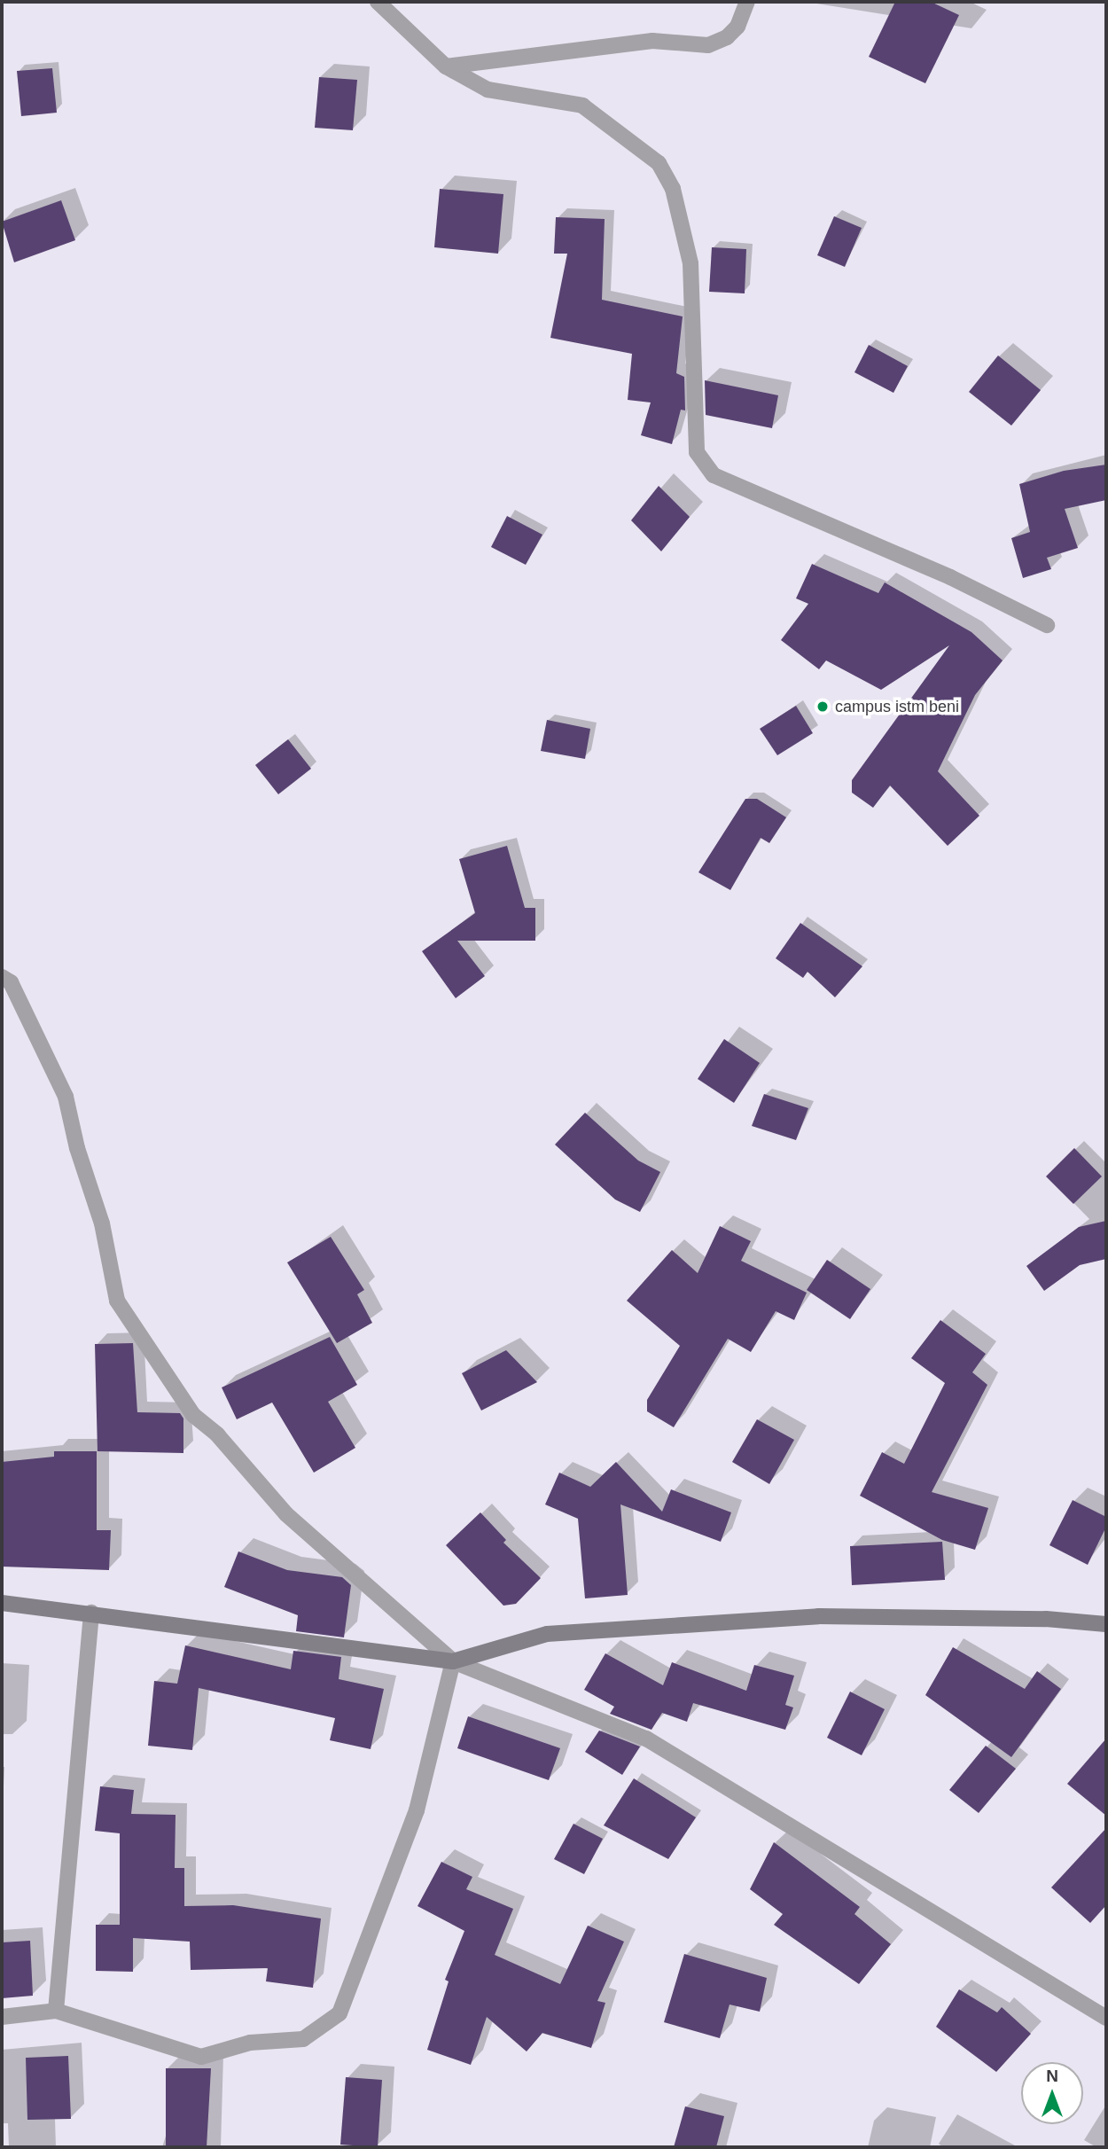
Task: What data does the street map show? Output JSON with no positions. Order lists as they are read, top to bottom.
{
  "places": ["campus istm beni"],
  "north": "top"
}
